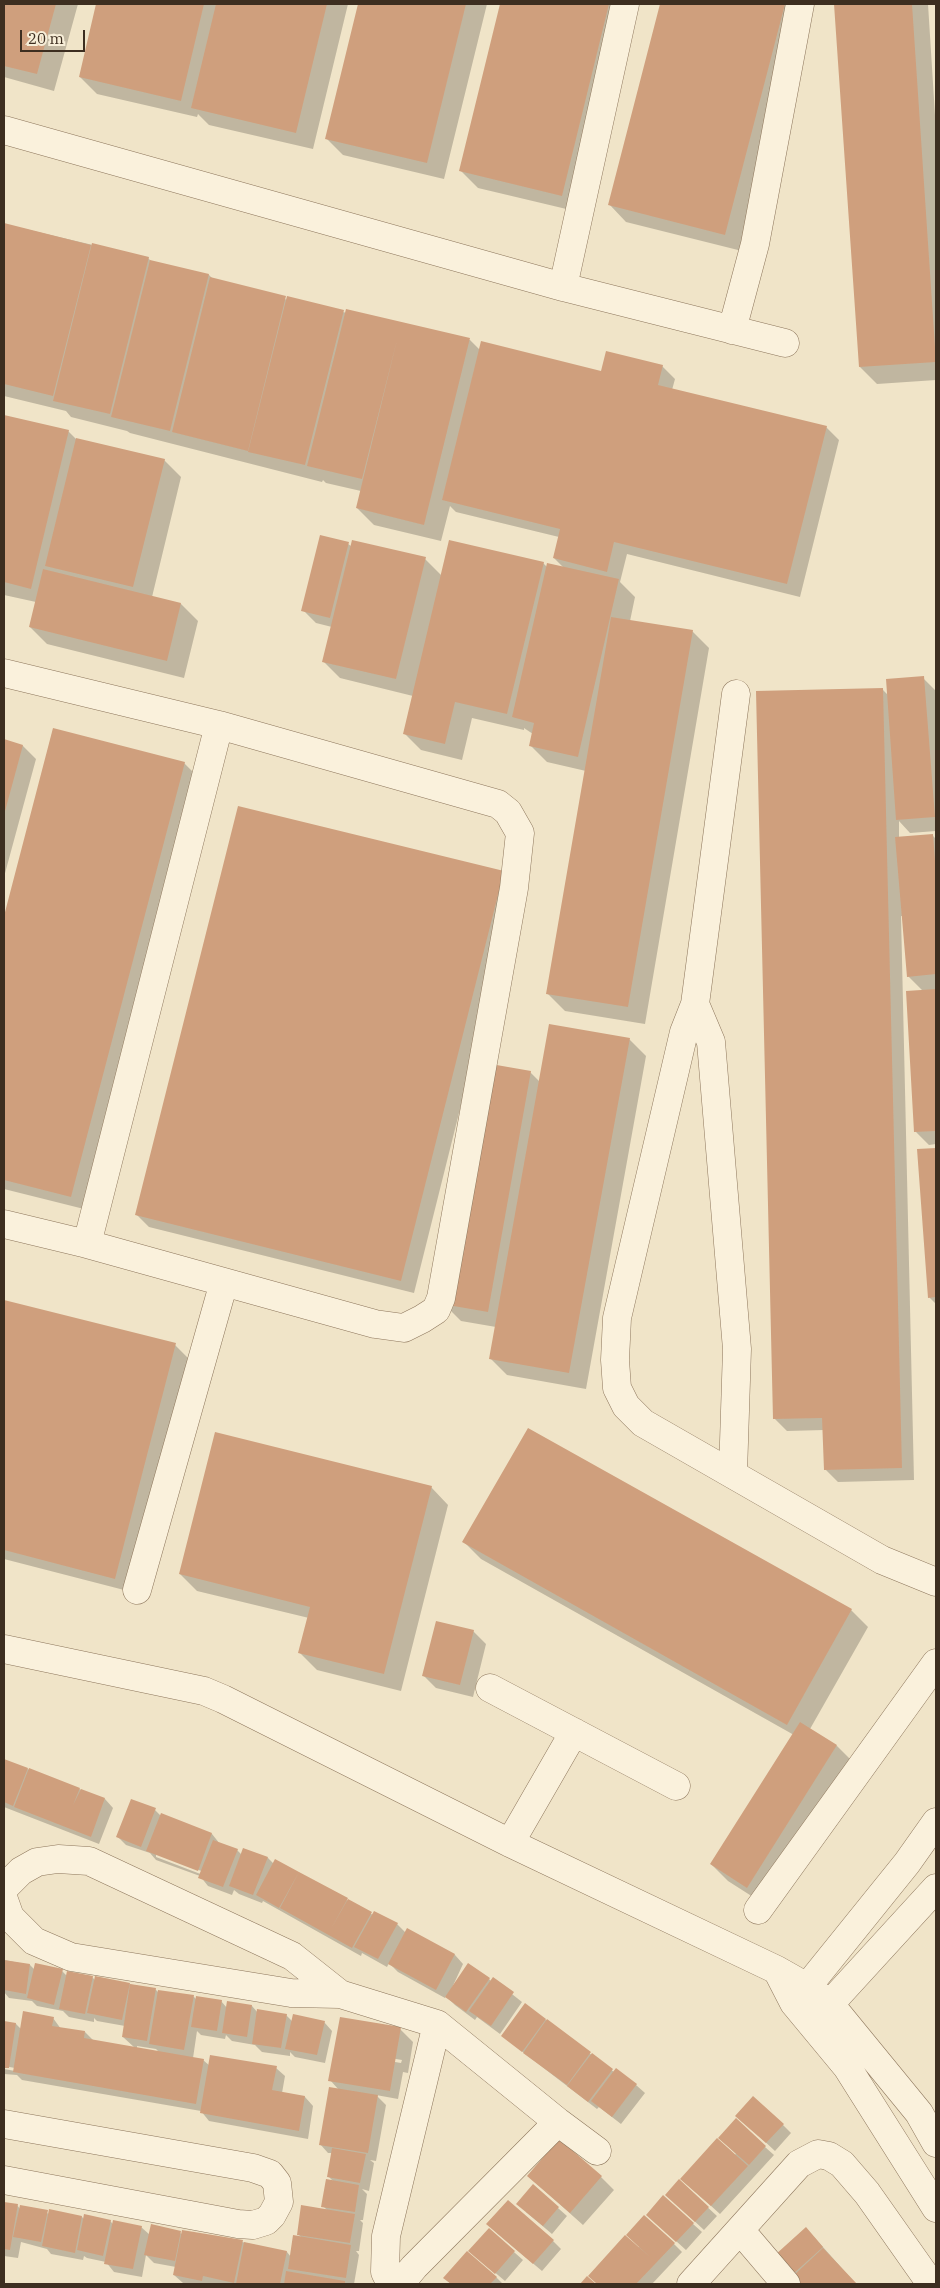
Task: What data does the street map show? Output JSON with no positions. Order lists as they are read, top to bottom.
{
  "scale_bar": "20 m"
}
